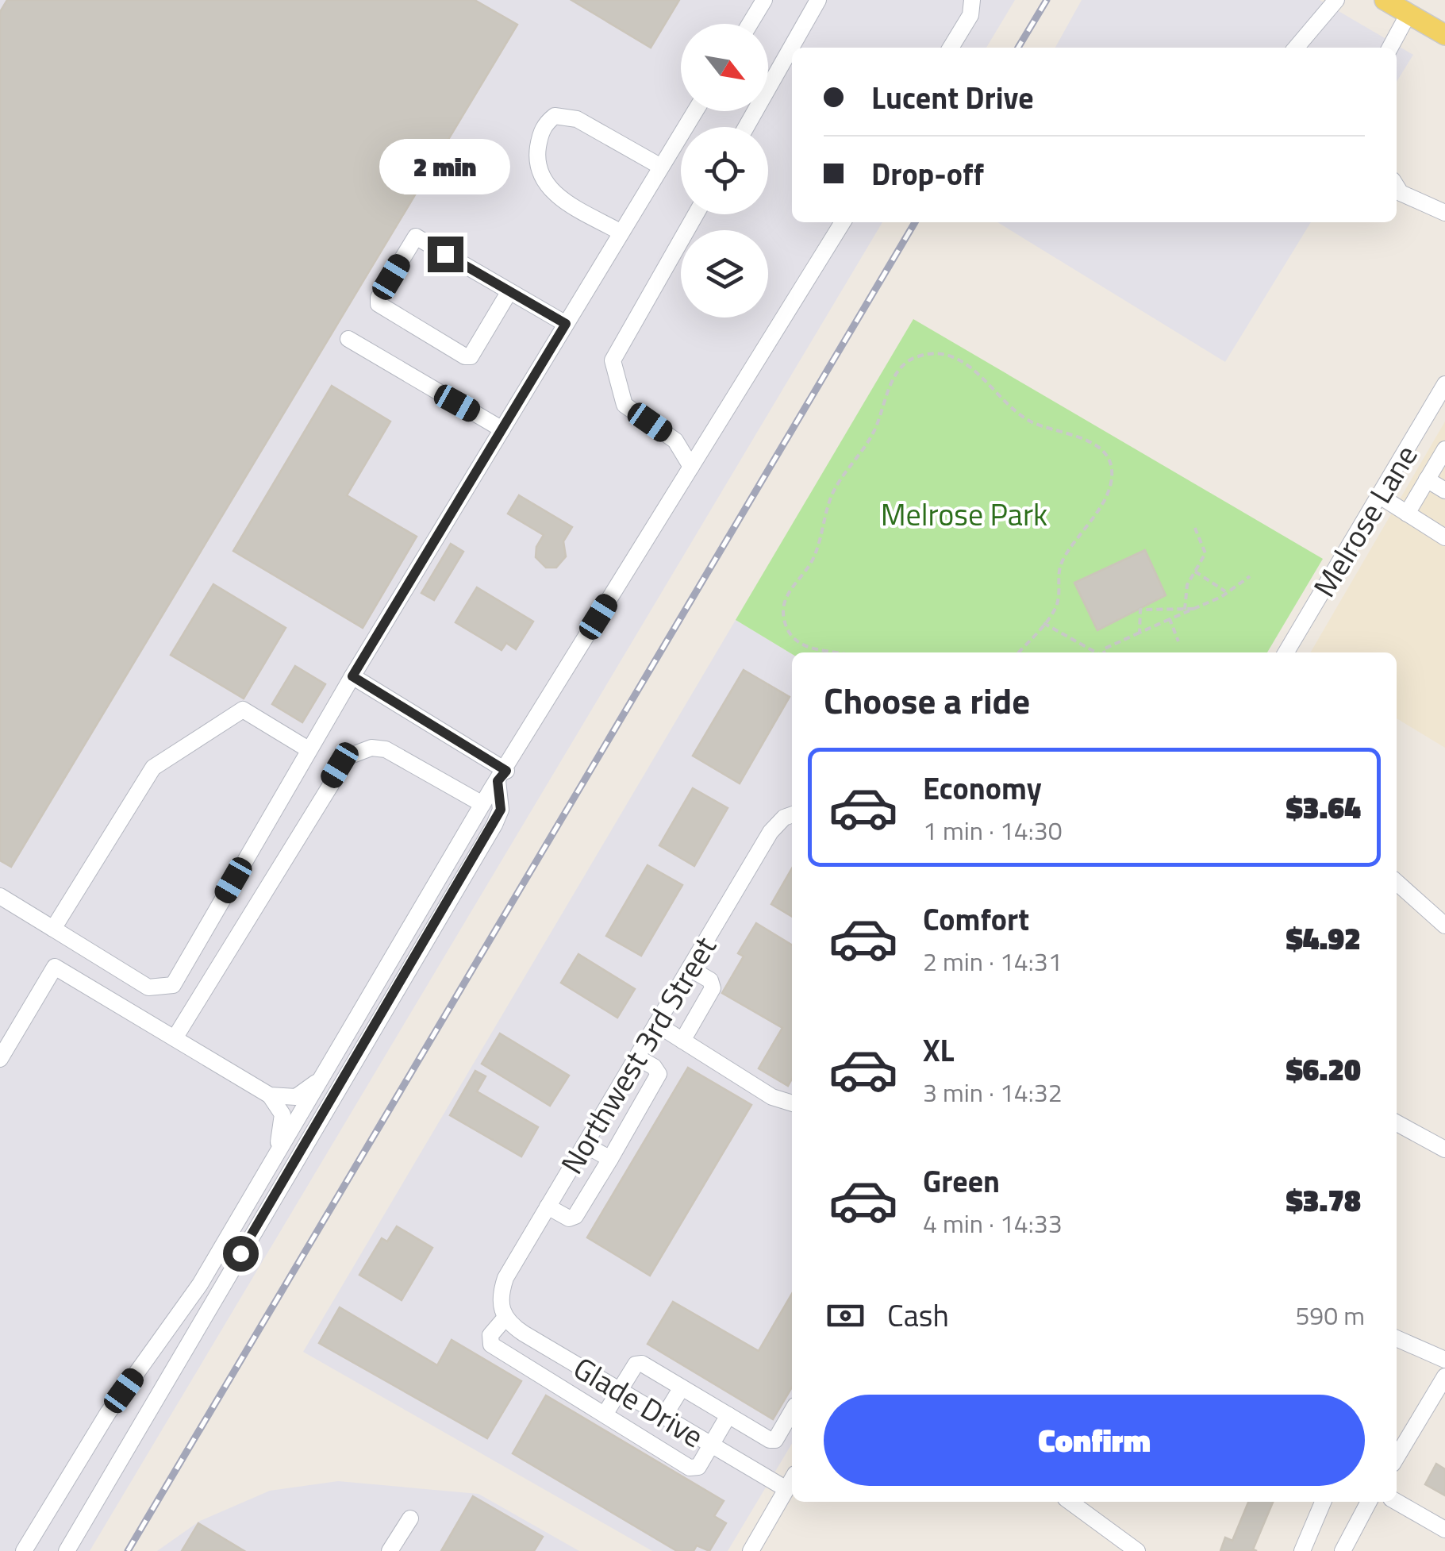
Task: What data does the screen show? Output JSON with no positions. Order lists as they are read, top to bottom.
{
  "streets": {
    "street": ["Melrose Lane", "Northwest 3rd Street", "Glade Drive"]
  },
  "crossings": [
    ["Northwest 3rd Street", "Glade Drive"]
  ],
  "parks": ["Melrose Park"],
  "north": "bottom right",
  "page": {
    "banner": ["Lucent Drive", "Drop-off"],
    "bubble": "2 min",
    "heading": "Choose a ride",
    "list": [
      {
        "name": "Economy",
        "note": "1 min · 14:30",
        "value": "$3.64"
      },
      {
        "name": "Comfort",
        "note": "2 min · 14:31",
        "value": "$4.92"
      },
      {
        "name": "XL",
        "note": "3 min · 14:32",
        "value": "$6.20"
      },
      {
        "name": "Green",
        "note": "4 min · 14:33",
        "value": "$3.78"
      }
    ],
    "pay": ["Cash", "590 m"],
    "buttons": "Confirm"
  }
}
